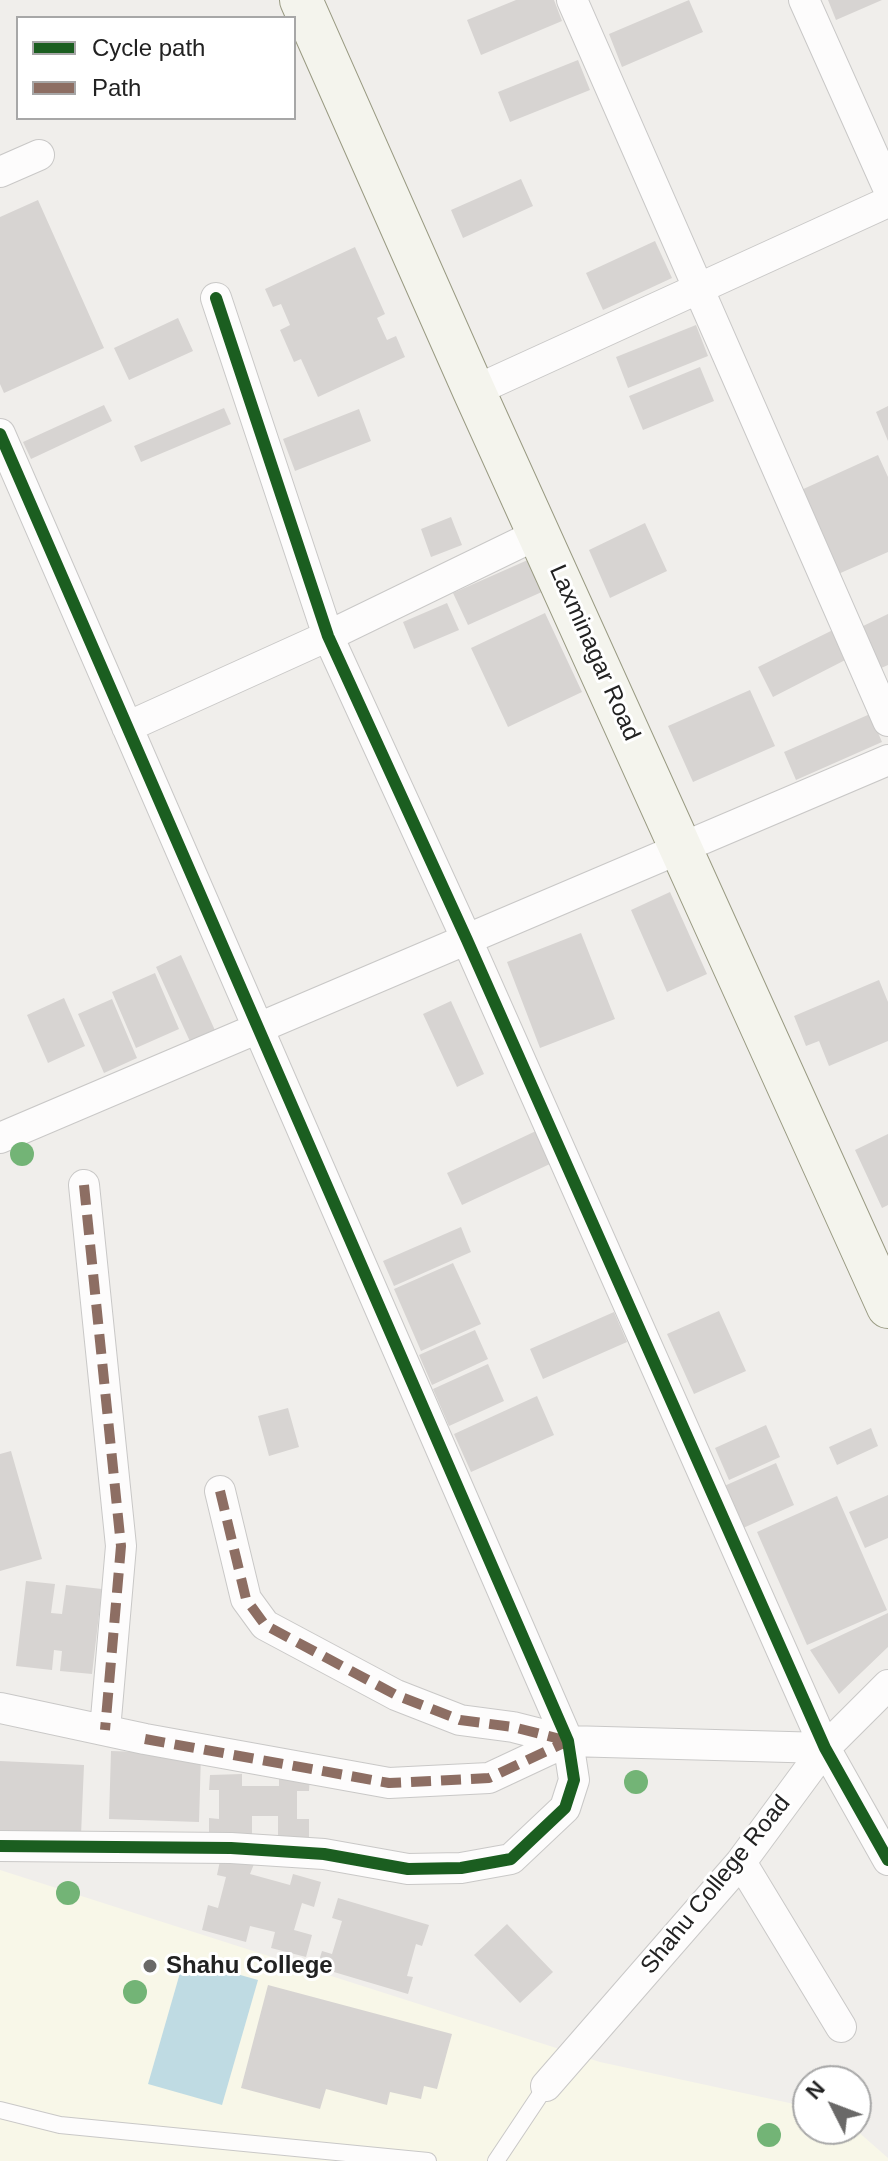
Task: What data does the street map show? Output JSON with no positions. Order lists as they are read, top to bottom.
{
  "streets": {
    "street": ["Laxminagar Road", "Shahu College Road"]
  },
  "places": ["Shahu College"],
  "legend": ["Cycle path", "Path"],
  "north": "top left"
}
